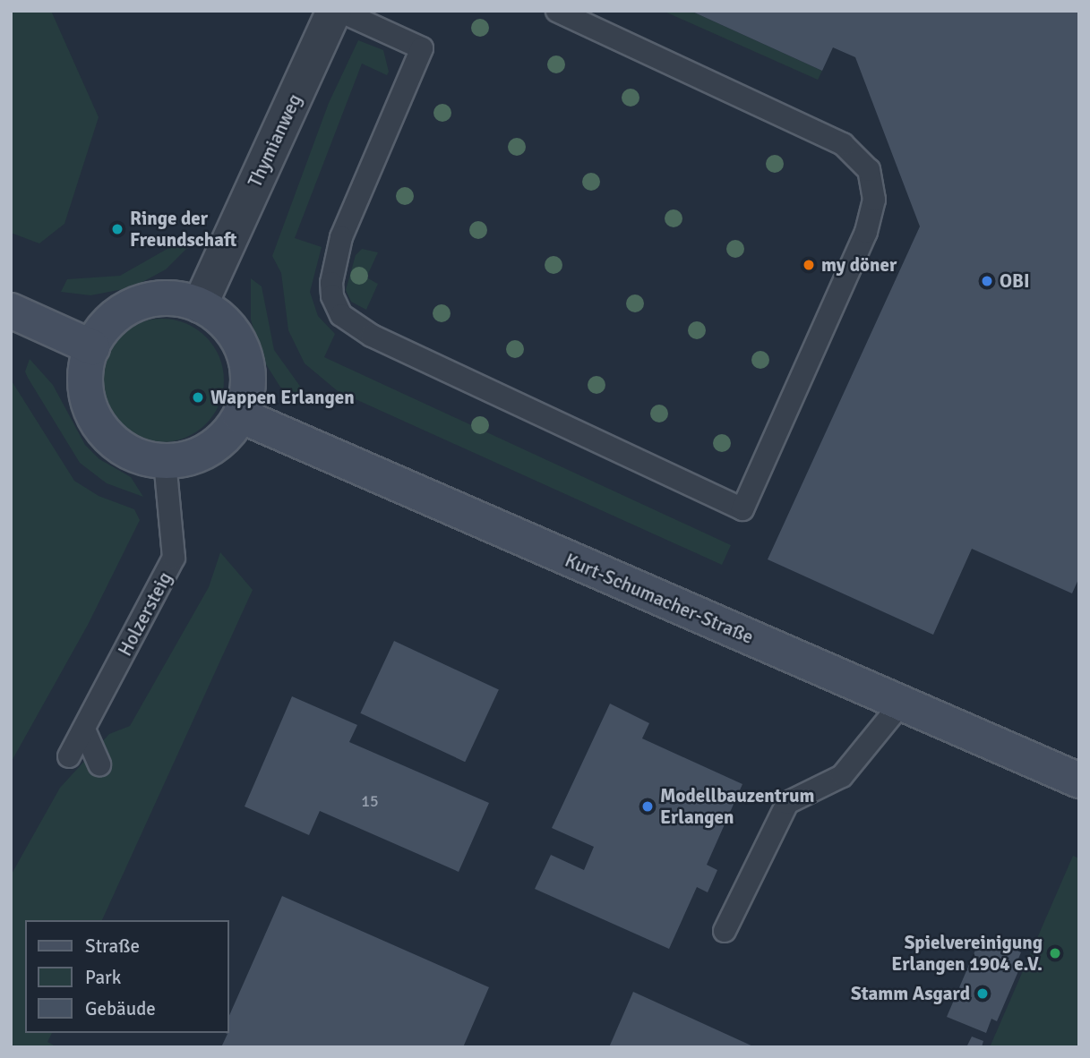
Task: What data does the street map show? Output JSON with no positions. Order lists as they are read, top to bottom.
{
  "streets": {
    "main road": ["Kurt-Schumacher-Straße"],
    "street": ["Thymianweg"],
    "lane": ["Holzersteig"]
  },
  "crossings": [
    ["Thymianweg", "Kurt-Schumacher-Straße"],
    ["Thymianweg", "Holzersteig"],
    ["Kurt-Schumacher-Straße", "Holzersteig"]
  ],
  "places": [
    "Ringe der Freundschaft",
    "my döner",
    "OBI",
    "Wappen Erlangen",
    "Modellbauzentrum Erlangen",
    "Spielvereinigung Erlangen 1904 e.V.",
    "Stamm Asgard"
  ],
  "house_numbers": ["15"],
  "legend": ["Straße", "Park", "Gebäude"]
}
